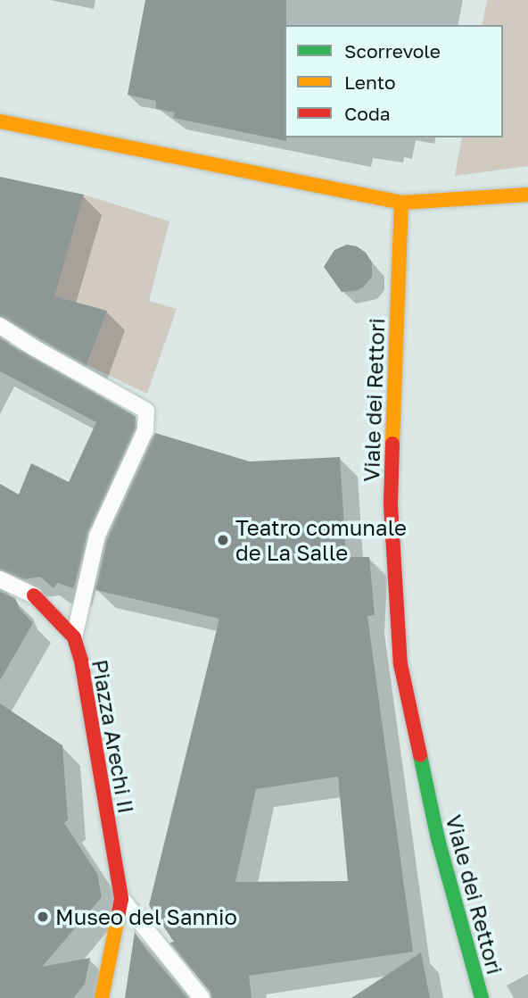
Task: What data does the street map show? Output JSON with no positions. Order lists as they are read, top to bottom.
{
  "streets": {
    "street": ["Viale dei Rettori", "Piazza Arechi II"]
  },
  "places": ["Teatro comunale de La Salle", "Museo del Sannio"],
  "legend": ["Scorrevole", "Lento", "Coda"]
}
